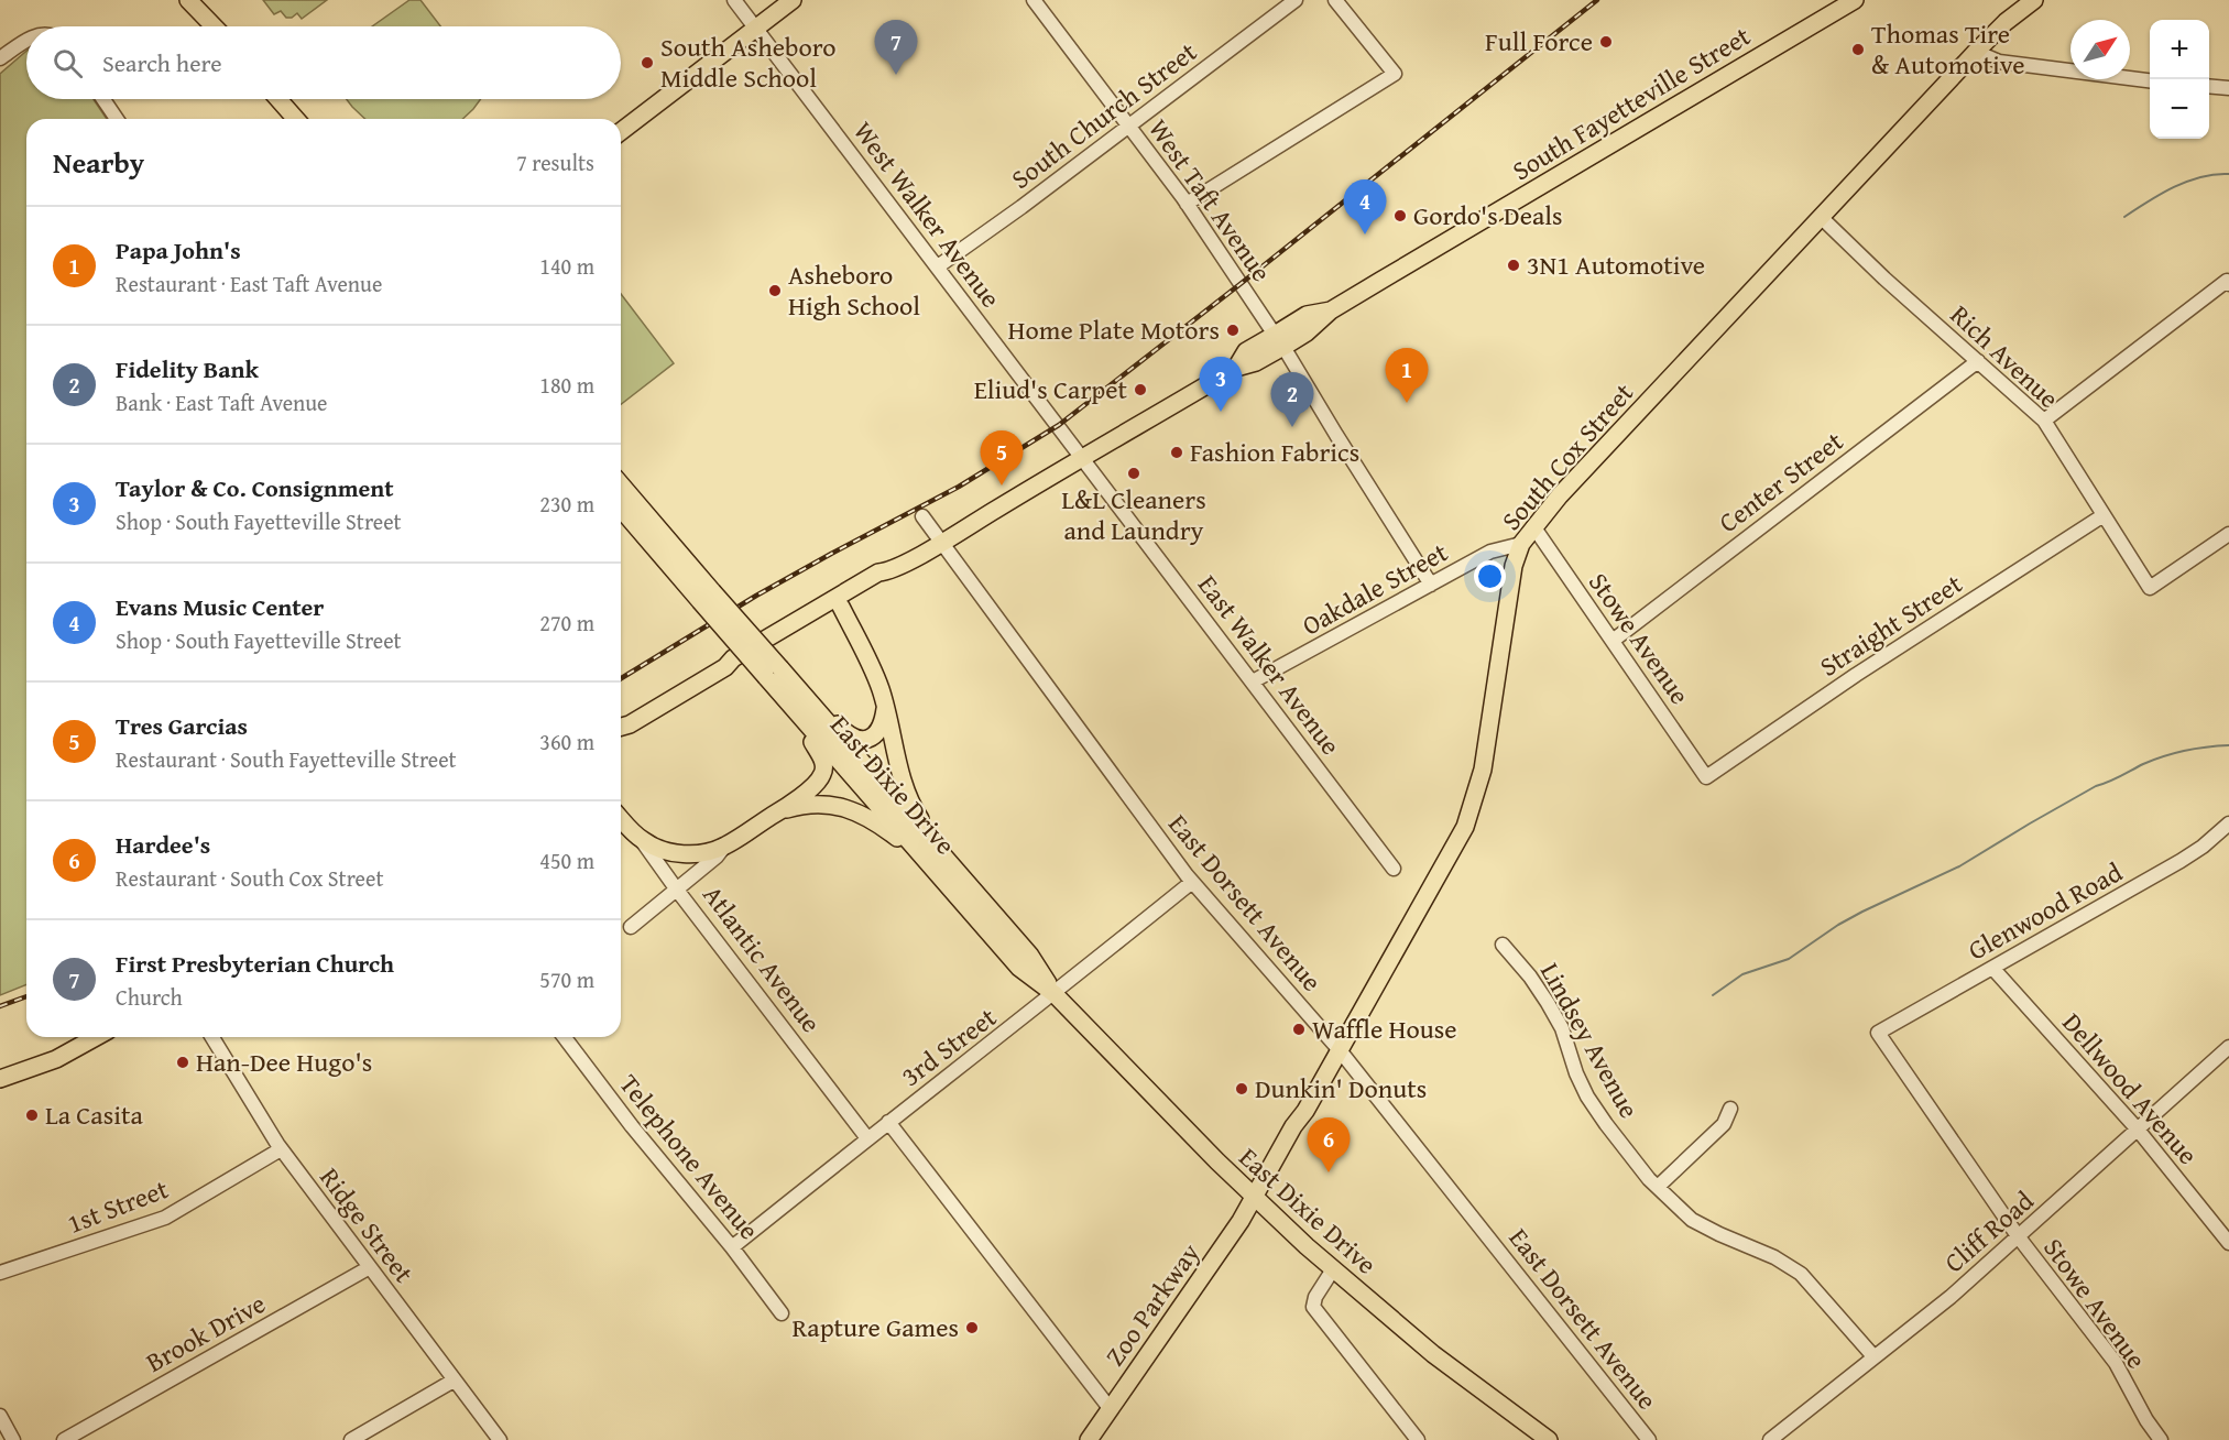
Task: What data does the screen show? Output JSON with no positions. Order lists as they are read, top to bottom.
{
  "streets": {
    "main road": [
      "South Fayetteville Street",
      "South Cox Street",
      "East Dixie Drive",
      "Atlantic Avenue",
      "Zoo Parkway"
    ],
    "street": [
      "South Church Street",
      "West Taft Avenue",
      "West Walker Avenue",
      "Rich Avenue",
      "Center Street",
      "Oakdale Street",
      "Straight Street",
      "Stowe Avenue",
      "East Walker Avenue",
      "East Dorsett Avenue",
      "Glenwood Road",
      "Lindsey Avenue",
      "3rd Street",
      "Dellwood Avenue",
      "Telephone Avenue",
      "1st Street",
      "Ridge Street",
      "Cliff Road",
      "Brook Drive"
    ]
  },
  "crossings": [
    ["South Fayetteville Street", "West Taft Avenue"],
    ["South Fayetteville Street", "West Walker Avenue"],
    ["South Fayetteville Street", "East Walker Avenue"],
    ["South Church Street", "West Taft Avenue"],
    ["South Church Street", "West Walker Avenue"],
    ["West Taft Avenue", "Oakdale Street"],
    ["West Walker Avenue", "East Walker Avenue"],
    ["Rich Avenue", "South Cox Street"],
    ["Rich Avenue", "Center Street"],
    ["Rich Avenue", "Straight Street"],
    ["South Cox Street", "Oakdale Street"],
    ["South Cox Street", "Stowe Avenue"],
    ["South Cox Street", "East Dixie Drive"],
    ["South Cox Street", "East Dorsett Avenue"],
    ["South Cox Street", "Zoo Parkway"],
    ["Center Street", "Stowe Avenue"],
    ["Oakdale Street", "East Walker Avenue"],
    ["Straight Street", "Stowe Avenue"],
    ["Stowe Avenue", "Glenwood Road"],
    ["Stowe Avenue", "Cliff Road"],
    ["East Dixie Drive", "3rd Street"],
    ["East Dixie Drive", "Zoo Parkway"],
    ["East Dorsett Avenue", "3rd Street"],
    ["Glenwood Road", "Dellwood Avenue"],
    ["Atlantic Avenue", "3rd Street"],
    ["Lindsey Avenue", "Cliff Road"],
    ["3rd Street", "Telephone Avenue"],
    ["Dellwood Avenue", "Cliff Road"],
    ["1st Street", "Ridge Street"],
    ["Ridge Street", "Brook Drive"]
  ],
  "places": [
    "Full Force",
    "Thomas Tire & Automotive",
    "South Asheboro Middle School",
    "Gordo's Deals",
    "3N1 Automotive",
    "Asheboro High School",
    "Home Plate Motors",
    "Eliud's Carpet",
    "Fashion Fabrics",
    "L&L Cleaners and Laundry",
    "Waffle House",
    "Han-Dee Hugo's",
    "Dunkin' Donuts",
    "La Casita",
    "Rapture Games"
  ],
  "north": "top right",
  "page": {
    "map_buttons": ["+", "−"],
    "pins": [
      "7",
      "4",
      "1",
      "3",
      "2",
      "5",
      "6"
    ],
    "search": "Search here",
    "heading": ["Nearby", "7 results"],
    "list": [
      {
        "mark": "1",
        "name": "Papa John's",
        "note": "Restaurant · East Taft Avenue",
        "value": "140 m"
      },
      {
        "mark": "2",
        "name": "Fidelity Bank",
        "note": "Bank · East Taft Avenue",
        "value": "180 m"
      },
      {
        "mark": "3",
        "name": "Taylor & Co. Consignment",
        "note": "Shop · South Fayetteville Street",
        "value": "230 m"
      },
      {
        "mark": "4",
        "name": "Evans Music Center",
        "note": "Shop · South Fayetteville Street",
        "value": "270 m"
      },
      {
        "mark": "5",
        "name": "Tres Garcias",
        "note": "Restaurant · South Fayetteville Street",
        "value": "360 m"
      },
      {
        "mark": "6",
        "name": "Hardee's",
        "note": "Restaurant · South Cox Street",
        "value": "450 m"
      },
      {
        "mark": "7",
        "name": "First Presbyterian Church",
        "note": "Church",
        "value": "570 m"
      }
    ]
  }
}
